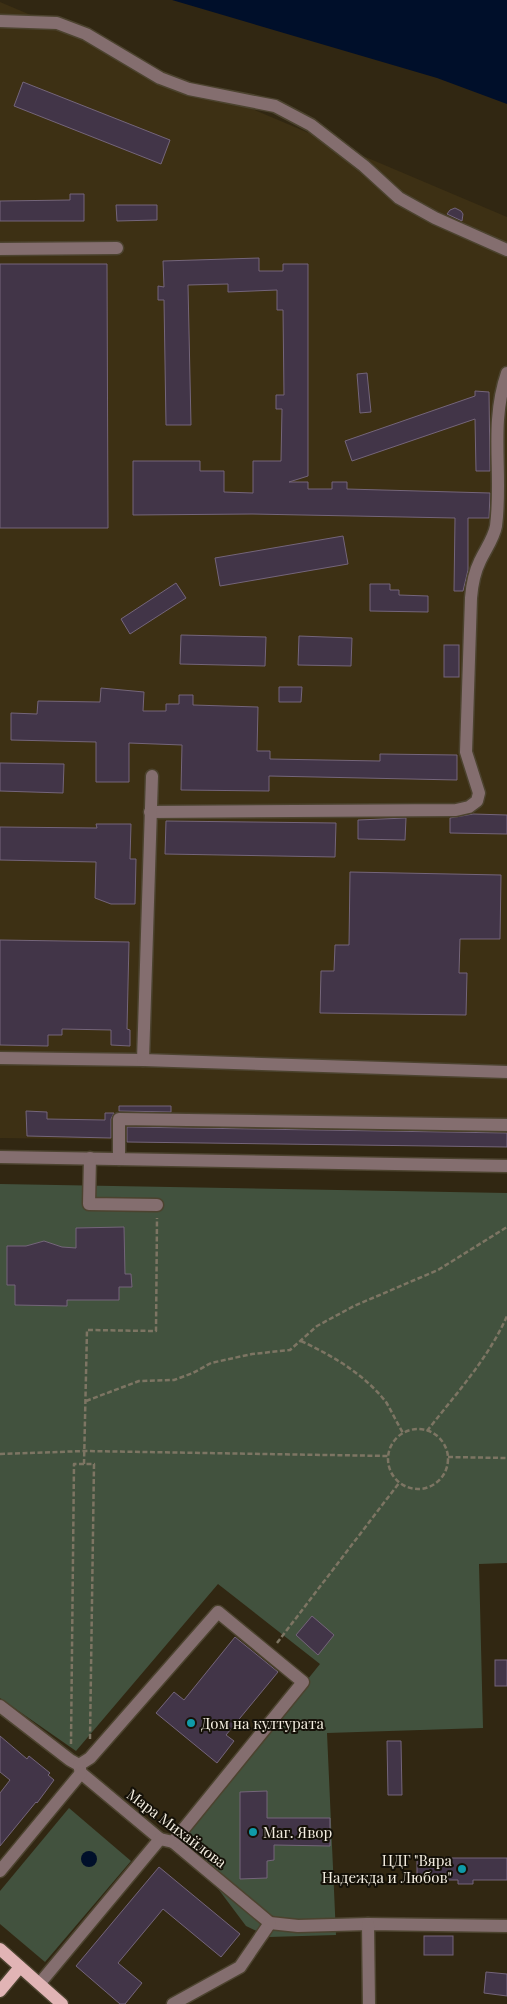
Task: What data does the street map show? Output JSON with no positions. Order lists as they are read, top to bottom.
{
  "streets": {
    "street": ["Мара Михайлова"]
  },
  "places": ["Дом на културата", "Маг. Явор", "ЦДГ \"Вяра Надежда и Любов\""]
}
